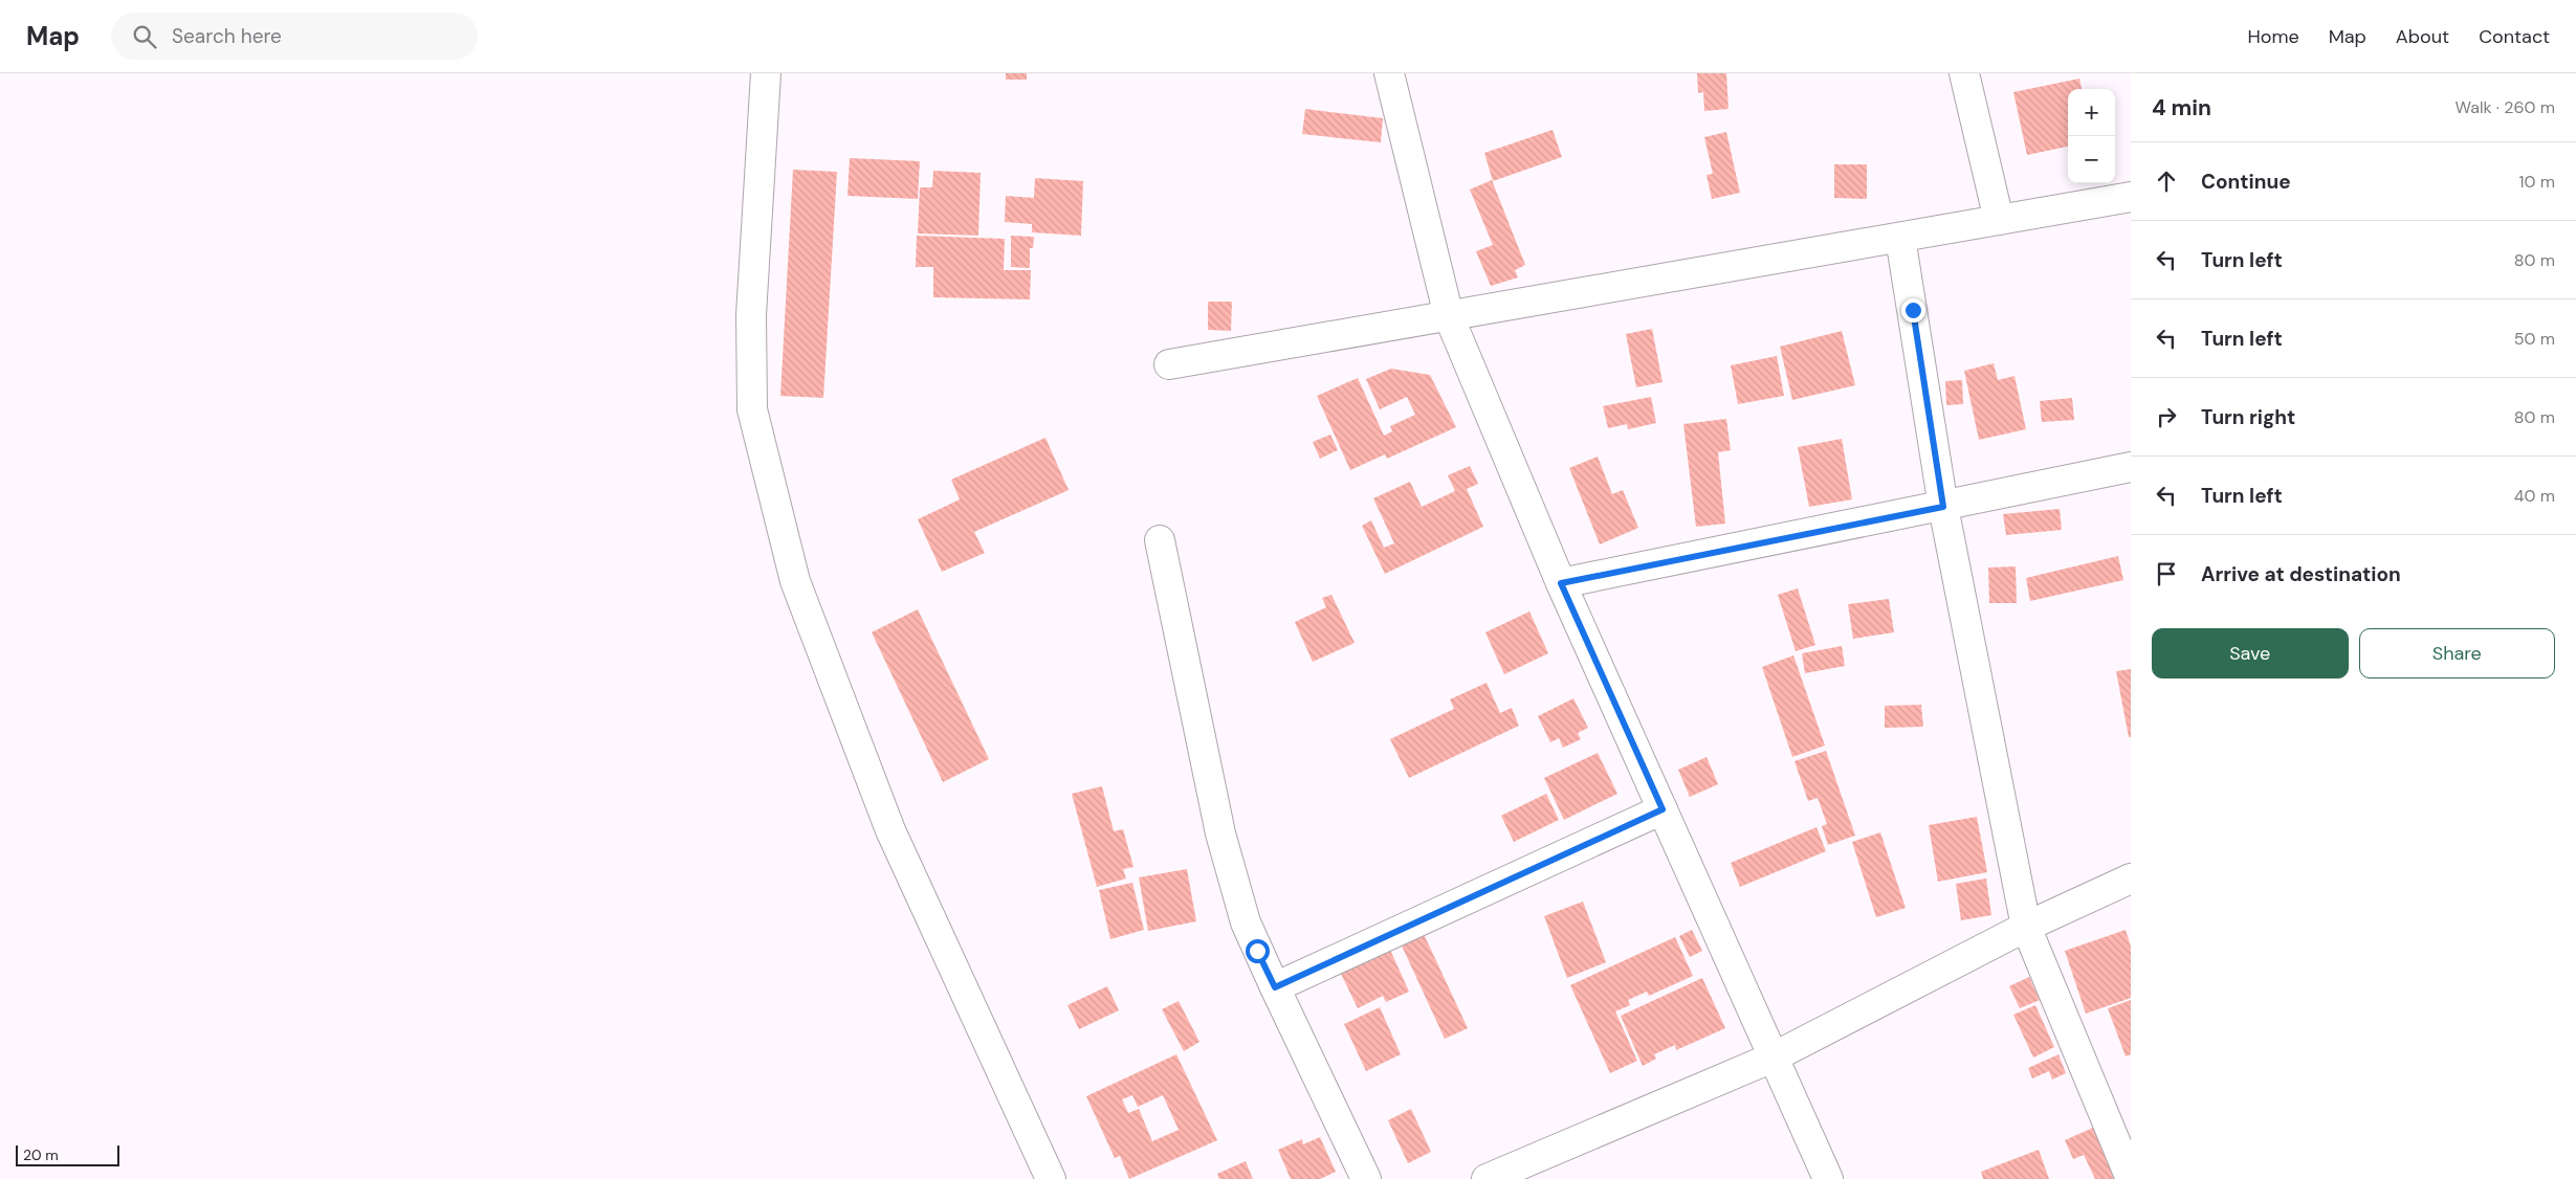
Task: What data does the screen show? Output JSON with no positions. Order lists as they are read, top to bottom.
{
  "scale_bar": "20 m",
  "page": {
    "header": "Map",
    "search": "Search here",
    "nav": [
      "Home",
      "Map",
      "About",
      "Contact"
    ],
    "heading": ["4 min", "Walk · 260 m"],
    "map_buttons": ["+", "−"],
    "list": [
      ["Continue", "10 m"],
      ["Turn left", "80 m"],
      ["Turn left", "50 m"],
      ["Turn right", "80 m"],
      ["Turn left", "40 m"],
      "Arrive at destination"
    ],
    "buttons": ["Save", "Share"],
    "scale": "20 m"
  }
}
